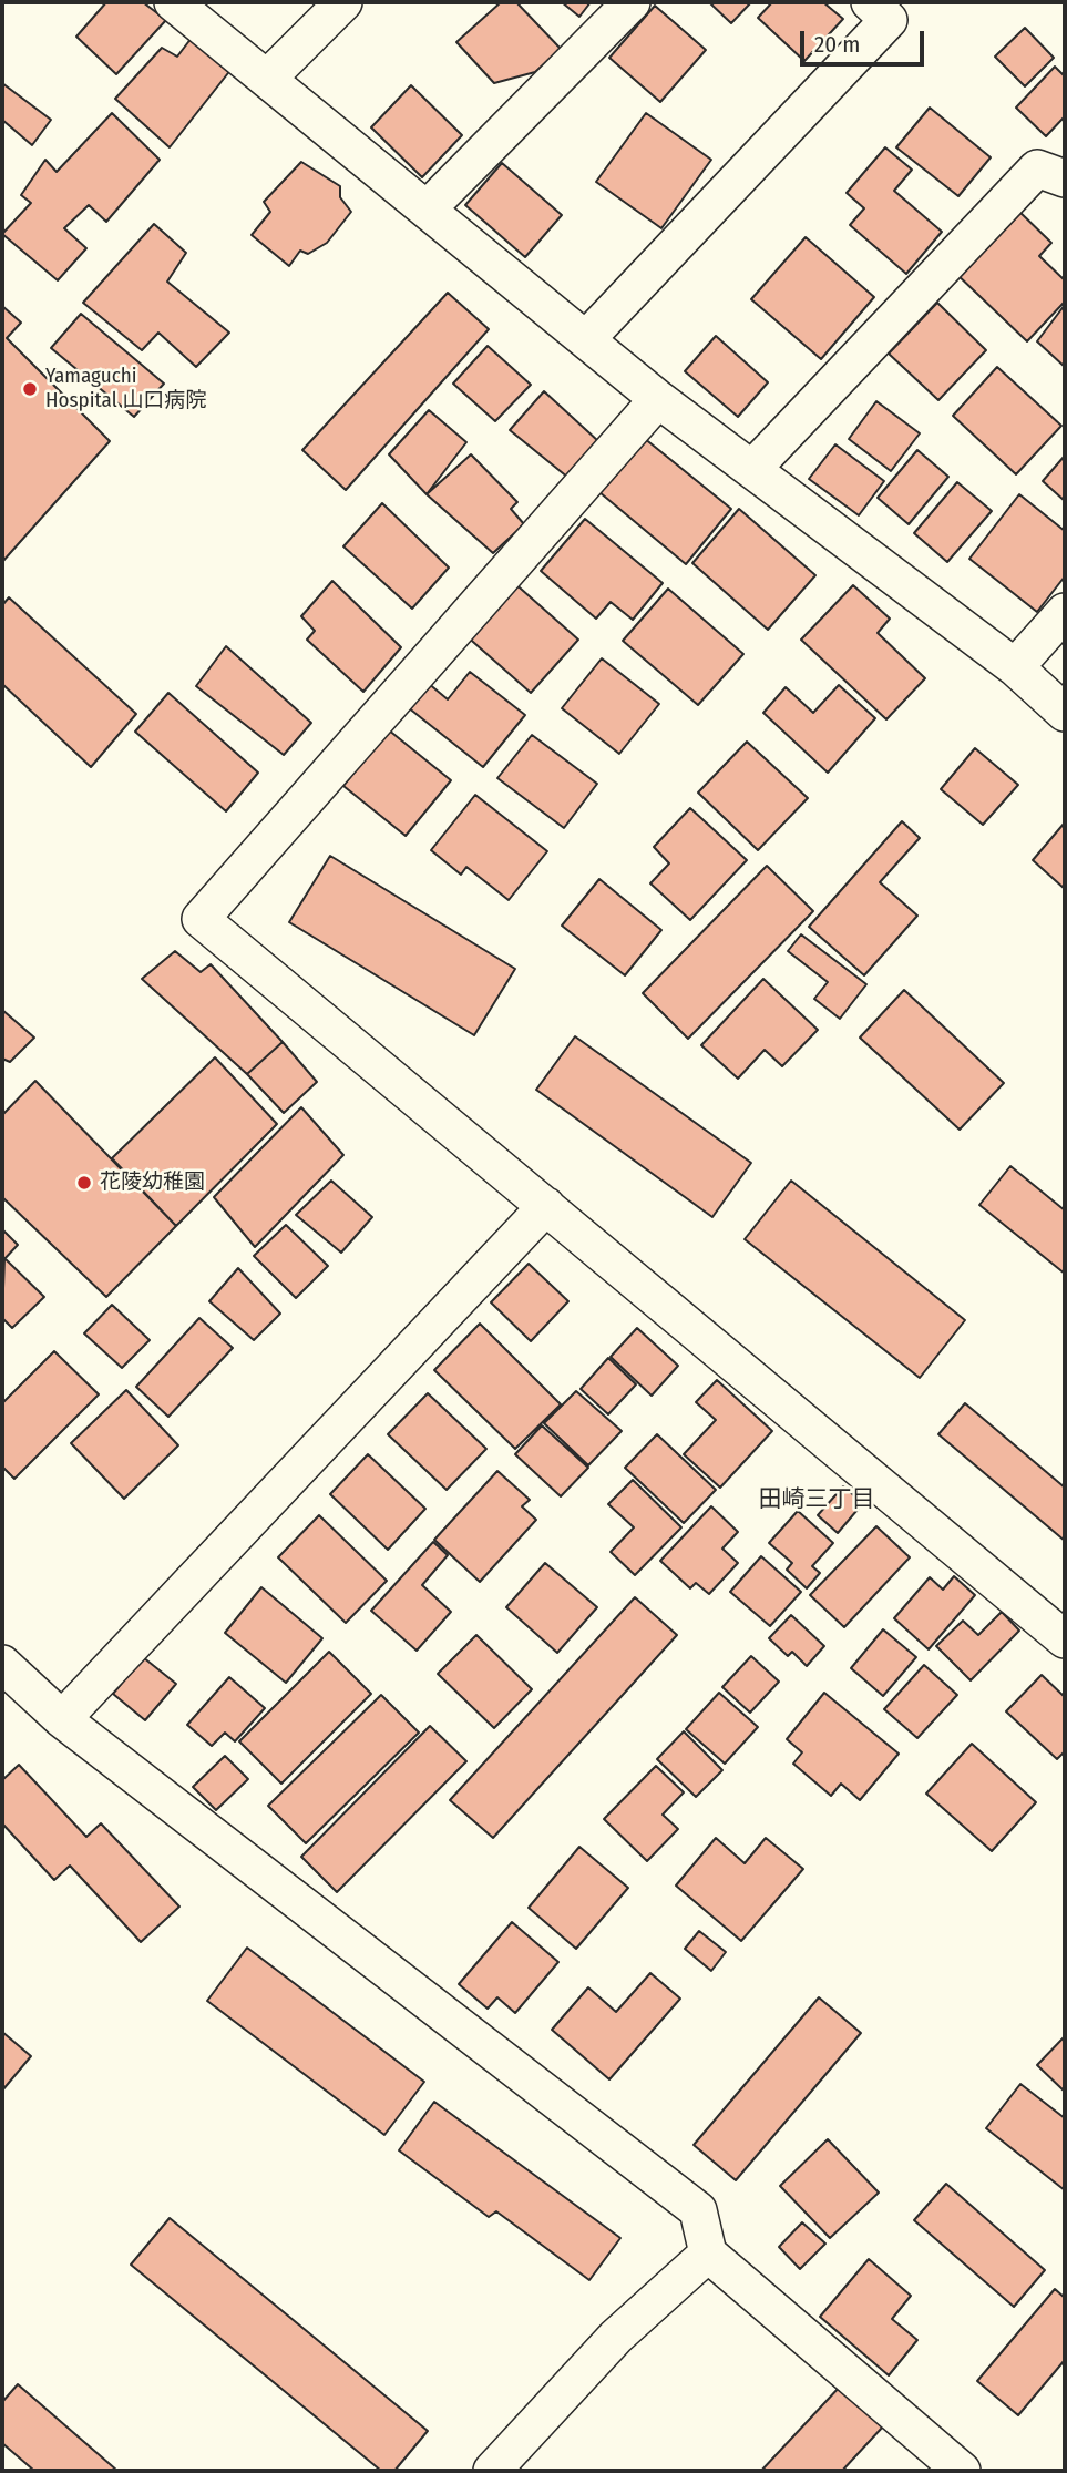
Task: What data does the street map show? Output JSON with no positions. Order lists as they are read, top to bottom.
{
  "districts": ["田崎三丁目"],
  "places": ["Yamaguchi Hospital 山口病院", "花陵幼稚園"],
  "scale_bar": "20 m"
}
